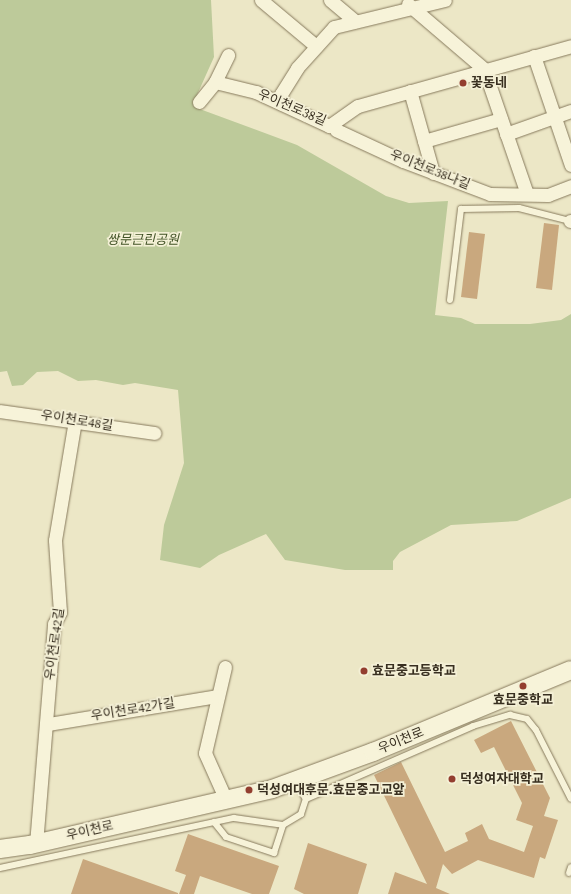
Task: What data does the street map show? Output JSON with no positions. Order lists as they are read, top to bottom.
{
  "streets": {
    "street": [
      "우이천로38길",
      "우이천로38나길",
      "우이천로48길",
      "우이천로42길",
      "우이천로42가길",
      "우이천로"
    ]
  },
  "crossings": [
    ["우이천로48길", "우이천로42길"],
    ["우이천로42길", "우이천로42가길"],
    ["우이천로42길", "우이천로"]
  ],
  "parks": ["쌍문근린공원"],
  "places": [
    "꽃동네",
    "효문중고등학교",
    "효문중학교",
    "덕성여자대학교",
    "덕성여대후문.효문중고교앞"
  ]
}
